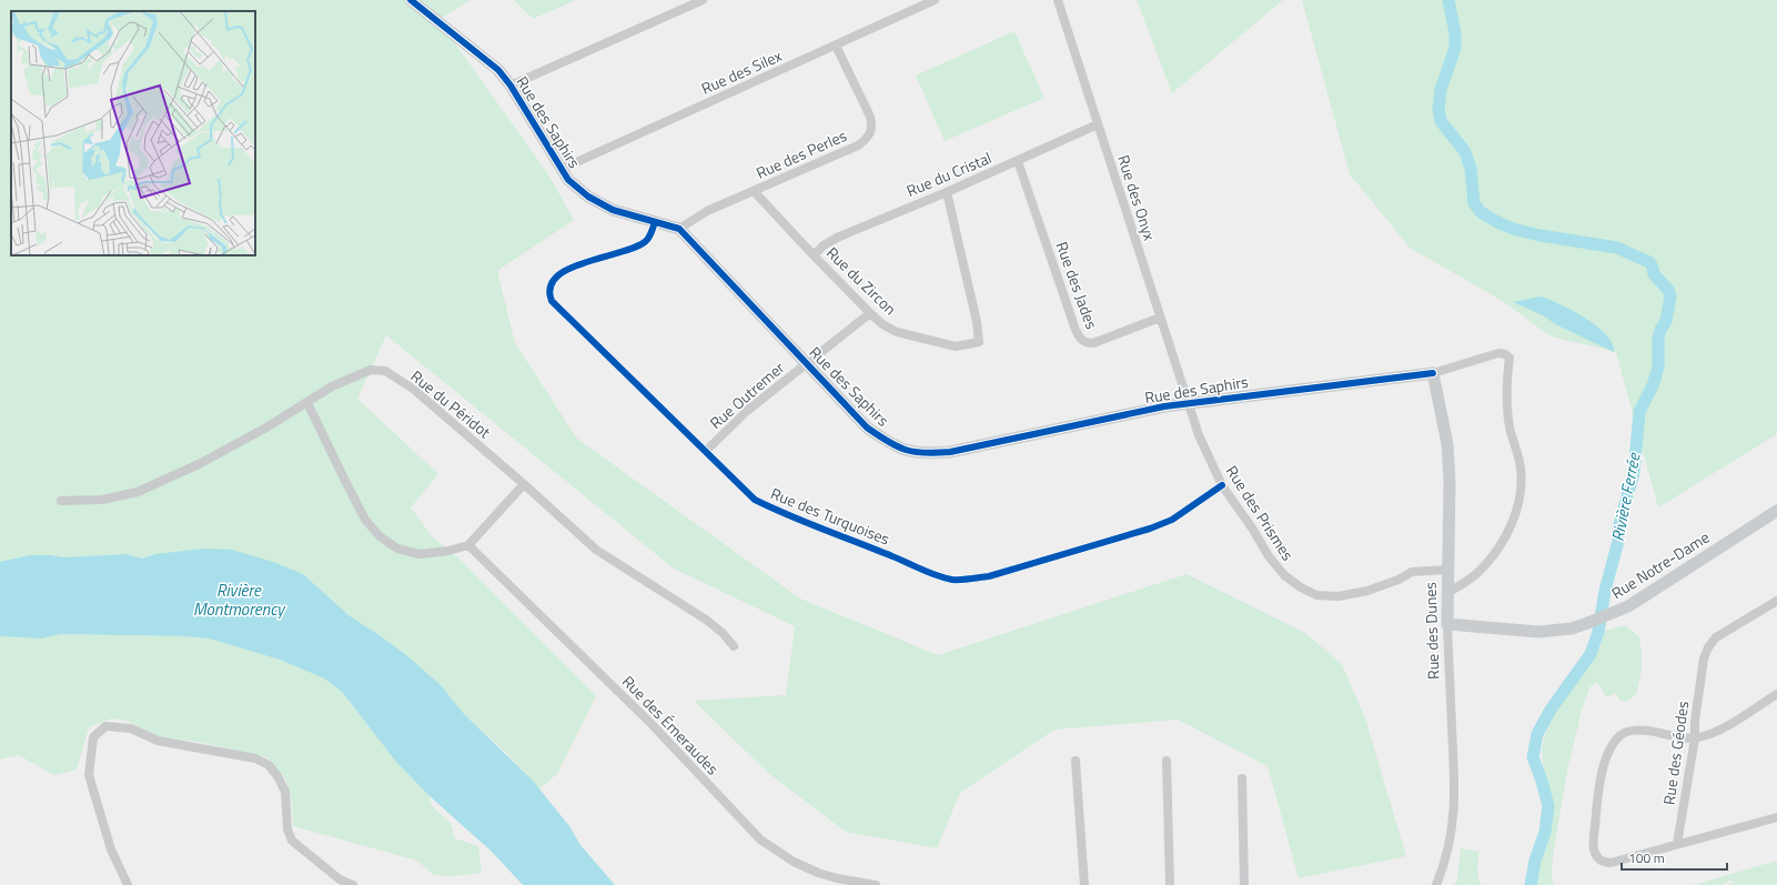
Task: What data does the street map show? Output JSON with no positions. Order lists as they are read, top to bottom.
{
  "streets": {
    "street": [
      "Rue des Silex",
      "Rue des Saphirs",
      "Rue des Perles",
      "Rue du Cristal",
      "Rue des Onyx",
      "Rue du Zircon",
      "Rue des Jades",
      "Rue Outremer",
      "Rue du Péridot",
      "Rue des Prismes",
      "Rue des Turquoises",
      "Rue Notre-Dame",
      "Rue des Dunes",
      "Rue des Émeraudes",
      "Rue des Géodes"
    ]
  },
  "crossings": [
    ["Rue des Silex", "Rue des Saphirs"],
    ["Rue des Silex", "Rue des Perles"],
    ["Rue des Saphirs", "Rue des Perles"],
    ["Rue des Saphirs", "Rue des Onyx"],
    ["Rue des Saphirs", "Rue Outremer"],
    ["Rue des Saphirs", "Rue des Prismes"],
    ["Rue des Saphirs", "Rue des Turquoises"],
    ["Rue des Saphirs", "Rue des Dunes"],
    ["Rue des Perles", "Rue du Zircon"],
    ["Rue du Cristal", "Rue des Onyx"],
    ["Rue du Cristal", "Rue du Zircon"],
    ["Rue du Cristal", "Rue des Jades"],
    ["Rue des Onyx", "Rue des Jades"],
    ["Rue des Onyx", "Rue des Prismes"],
    ["Rue du Zircon", "Rue Outremer"],
    ["Rue Outremer", "Rue des Turquoises"],
    ["Rue des Prismes", "Rue des Turquoises"],
    ["Rue des Prismes", "Rue des Dunes"],
    ["Rue Notre-Dame", "Rue des Dunes"]
  ],
  "water": ["Rivière Ferrée", "Rivière Montmorency"],
  "scale_bar": "100 m"
}
